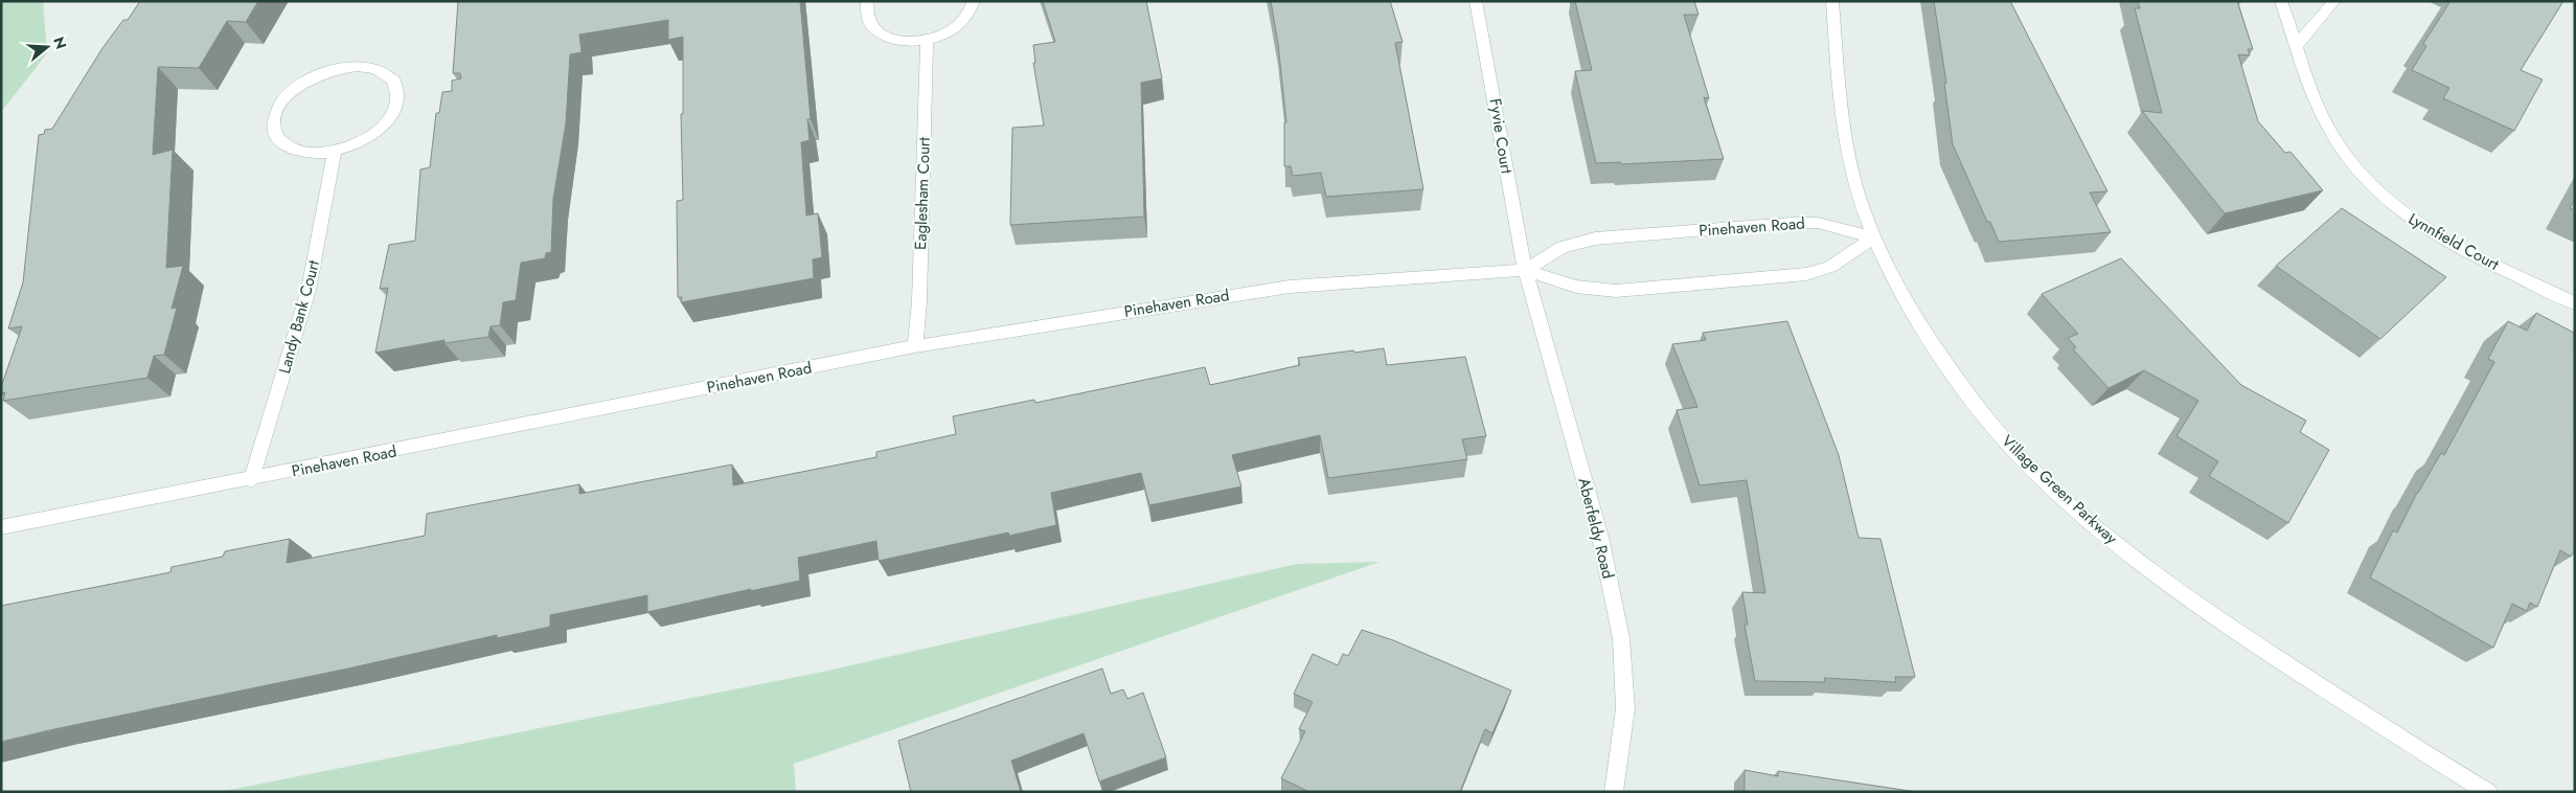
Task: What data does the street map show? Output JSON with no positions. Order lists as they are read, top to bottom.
{
  "streets": {
    "street": [
      "Fyvie Court",
      "Eaglesham Court",
      "Pinehaven Road",
      "Lynnfield Court",
      "Landy Bank Court",
      "Village Green Parkway",
      "Aberfeldy Road"
    ]
  },
  "crossings": [
    ["Fyvie Court", "Pinehaven Road"],
    ["Fyvie Court", "Aberfeldy Road"],
    ["Eaglesham Court", "Pinehaven Road"],
    ["Pinehaven Road", "Landy Bank Court"],
    ["Pinehaven Road", "Village Green Parkway"],
    ["Pinehaven Road", "Aberfeldy Road"]
  ],
  "north": "right"
}
